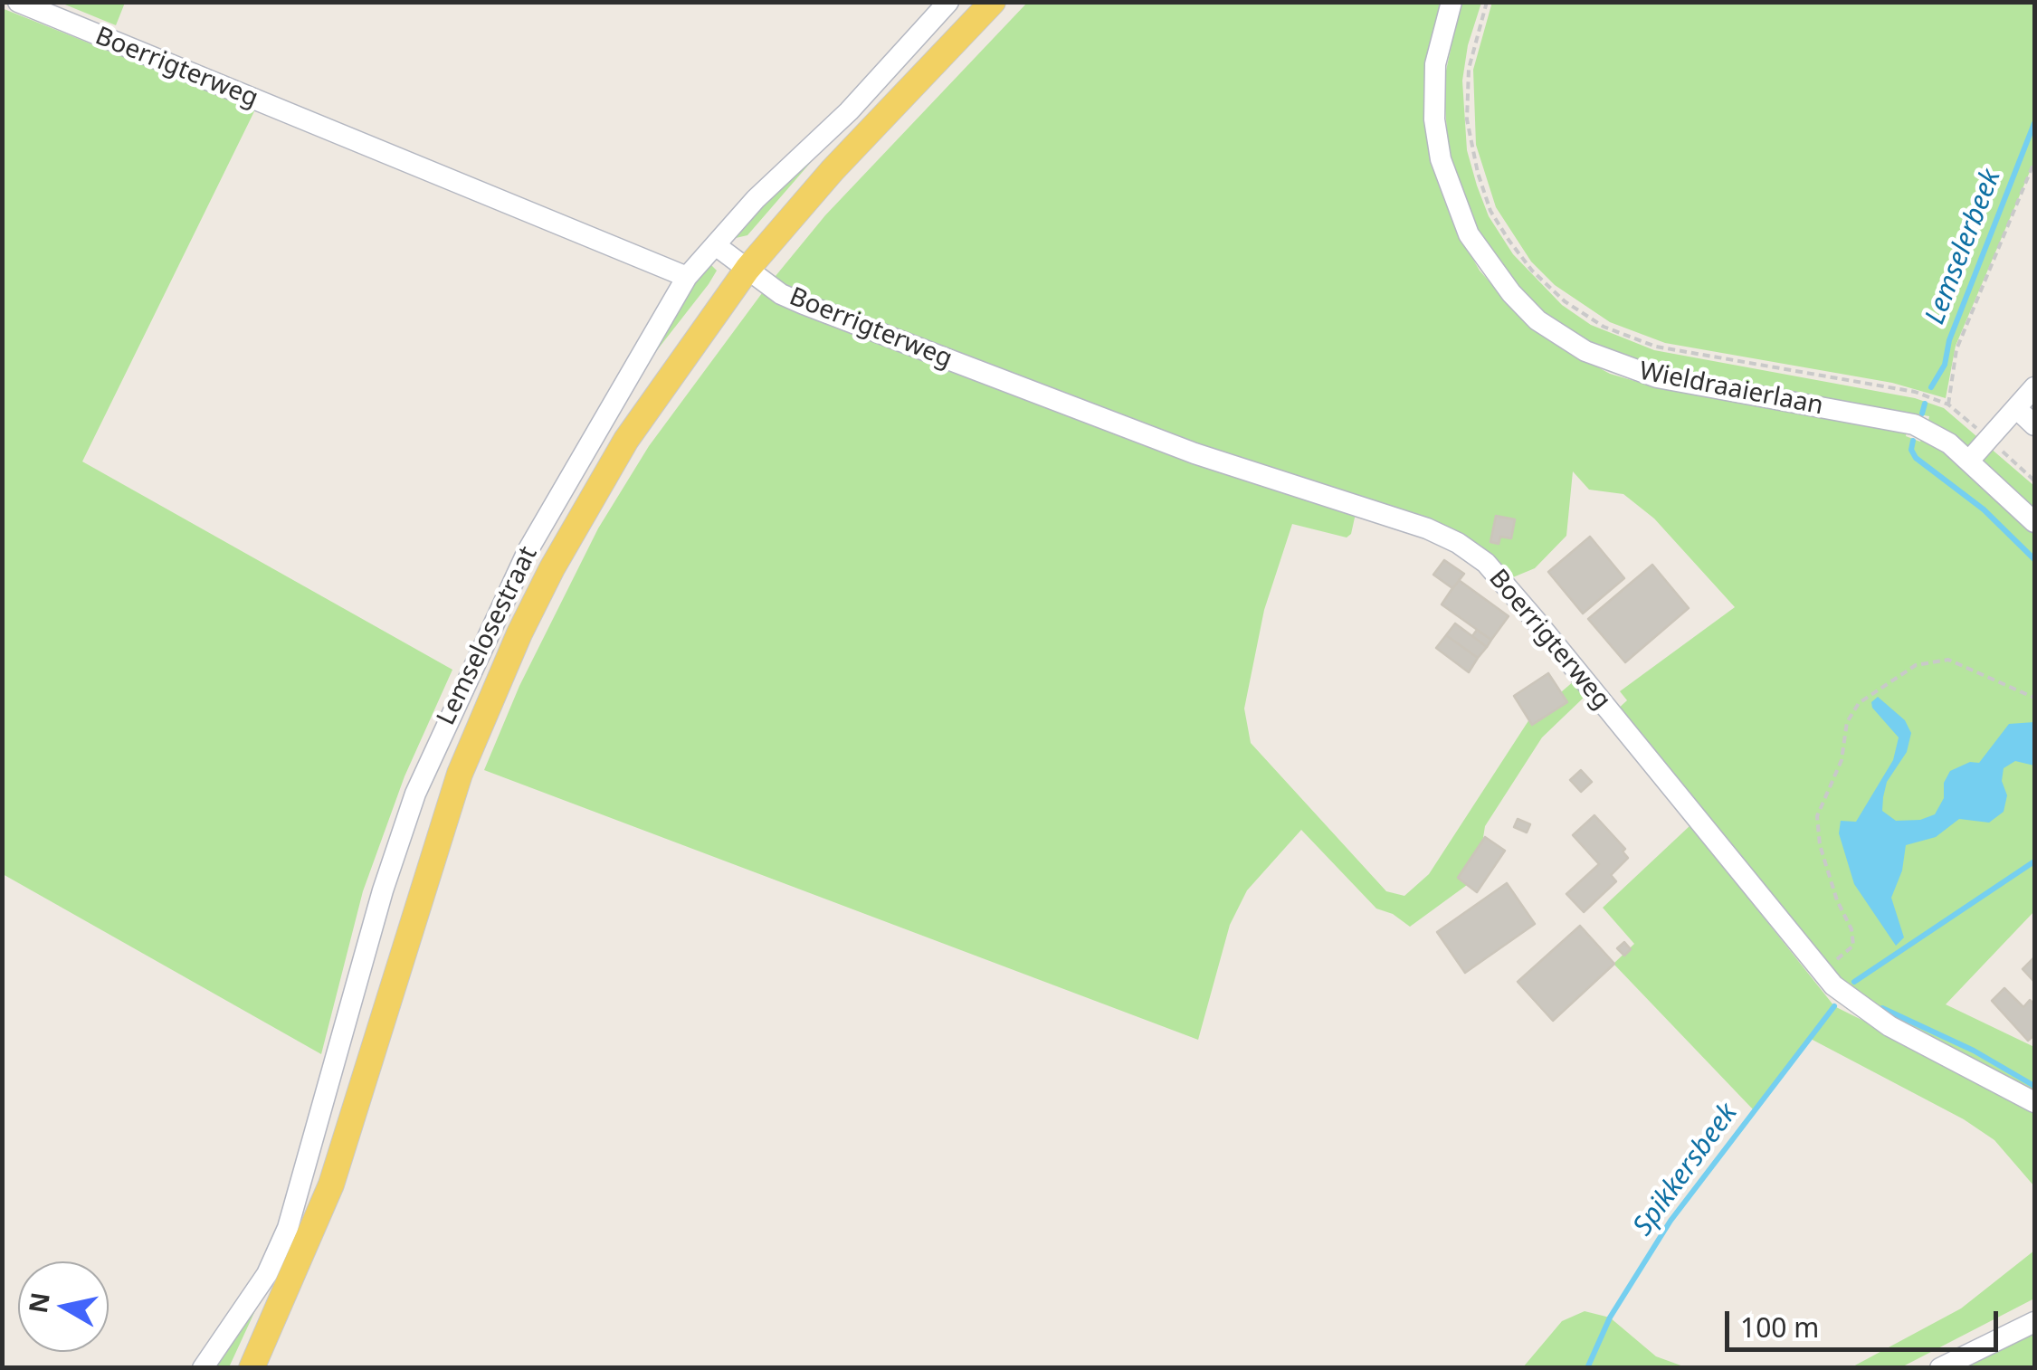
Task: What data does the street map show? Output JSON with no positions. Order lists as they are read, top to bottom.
{
  "streets": {
    "street": ["Boerrigterweg", "Wieldraaierlaan", "Lemselosestraat"]
  },
  "crossings": [
    ["Boerrigterweg", "Lemselosestraat"]
  ],
  "water": ["Lemselerbeek", "Spikkersbeek"],
  "scale_bar": "100 m",
  "north": "left"
}
